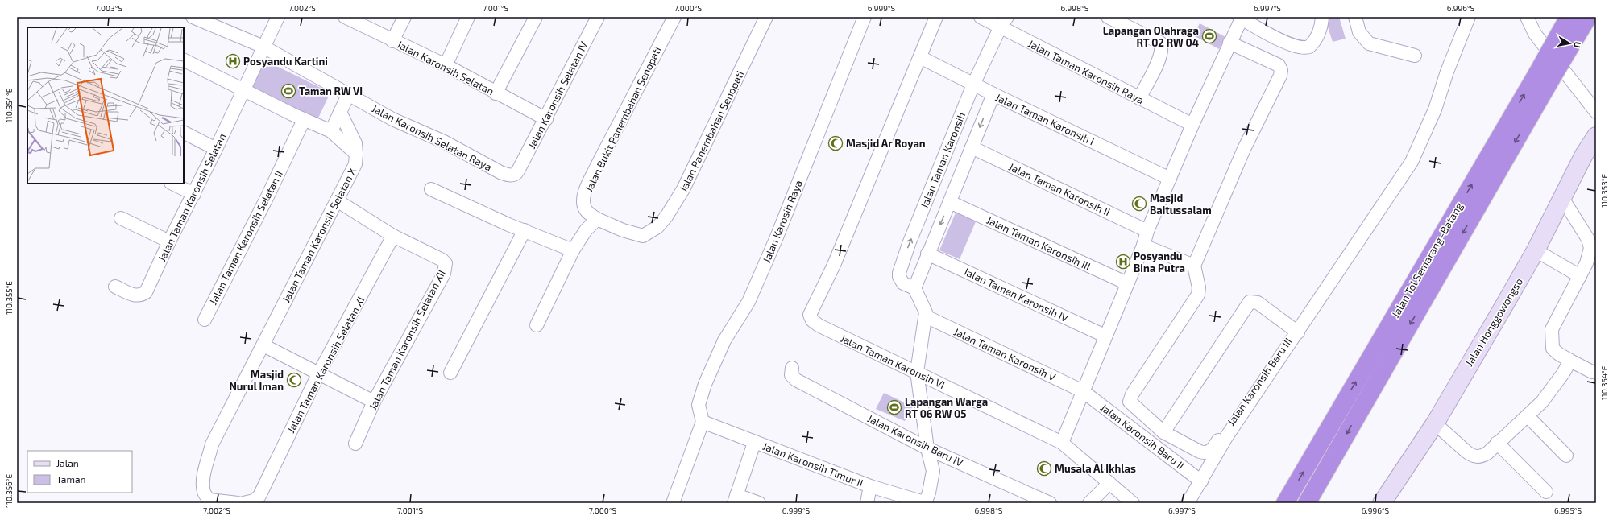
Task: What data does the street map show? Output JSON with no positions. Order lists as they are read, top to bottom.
{
  "streets": {
    "highway": ["Jalan Tol Semarang–Batang"],
    "street": [
      "Jalan Karonsih Selatan",
      "Jalan Taman Karonsih Raya",
      "Jalan Karonsih Selatan IV",
      "Jalan Bukit Panembahan Senopati",
      "Jalan Taman Karonsih I",
      "Jalan Panembahan Senopati",
      "Jalan Karonsih Selatan Raya",
      "Jalan Taman Karonsih",
      "Jalan Taman Karonsih II",
      "Jalan Taman Karonsih Selatan",
      "Jalan Karosih Raya",
      "Jalan Taman Karonsih Selatan X",
      "Jalan Taman Karonsih Selatan II",
      "Jalan Taman Karonsih III",
      "Jalan Taman Karonsih IV",
      "Jalan Honggowongso",
      "Jalan Taman Karonsih Selatan XII",
      "Jalan Taman Karonsih V",
      "Jalan Taman Karonsih VI",
      "Jalan Taman Karonsih Selatan XI",
      "Jalan Karonsih Baru III",
      "Jalan Karonsih Baru II",
      "Jalan Karonsih Baru IV",
      "Jalan Karonsih Timur II"
    ]
  },
  "crossings": [
    ["Jalan Karonsih Selatan", "Jalan Karonsih Selatan IV"],
    ["Jalan Taman Karonsih Raya", "Jalan Taman Karonsih"],
    ["Jalan Karonsih Selatan IV", "Jalan Karonsih Selatan Raya"],
    ["Jalan Bukit Panembahan Senopati", "Jalan Panembahan Senopati"],
    ["Jalan Taman Karonsih I", "Jalan Taman Karonsih"],
    ["Jalan Taman Karonsih I", "Jalan Taman Karonsih VI"],
    ["Jalan Karonsih Selatan Raya", "Jalan Taman Karonsih Selatan"],
    ["Jalan Taman Karonsih", "Jalan Taman Karonsih II"],
    ["Jalan Taman Karonsih", "Jalan Taman Karonsih III"],
    ["Jalan Taman Karonsih", "Jalan Taman Karonsih IV"],
    ["Jalan Taman Karonsih", "Jalan Taman Karonsih V"],
    ["Jalan Taman Karonsih", "Jalan Taman Karonsih VI"],
    ["Jalan Taman Karonsih", "Jalan Karonsih Baru IV"],
    ["Jalan Taman Karonsih", "Jalan Karonsih Timur II"],
    ["Jalan Karosih Raya", "Jalan Karonsih Timur II"],
    ["Jalan Taman Karonsih Selatan X", "Jalan Taman Karonsih Selatan XII"],
    ["Jalan Taman Karonsih Selatan XII", "Jalan Taman Karonsih Selatan XI"],
    ["Jalan Taman Karonsih V", "Jalan Karonsih Baru II"]
  ],
  "places": {
    "sports": ["Lapangan Olahraga RT 02 RW 04", "Taman RW VI", "Lapangan Warga RT 06 RW 05"],
    "hospital": ["Posyandu Kartini", "Posyandu Bina Putra"],
    "mosque": [
      "Masjid Ar Royan",
      "Masjid Baitussalam",
      "Masjid Nurul Iman",
      "Musala Al Ikhlas"
    ]
  },
  "legend": ["Jalan", "Taman"],
  "north": "right",
  "coordinates": [
    "7.003°S",
    "7.002°S",
    "7.001°S",
    "7.000°S",
    "6.999°S",
    "6.998°S",
    "6.997°S",
    "6.996°S",
    "110.354°E",
    "110.353°E",
    "110.355°E",
    "110.356°E",
    "6.995°S"
  ]
}
